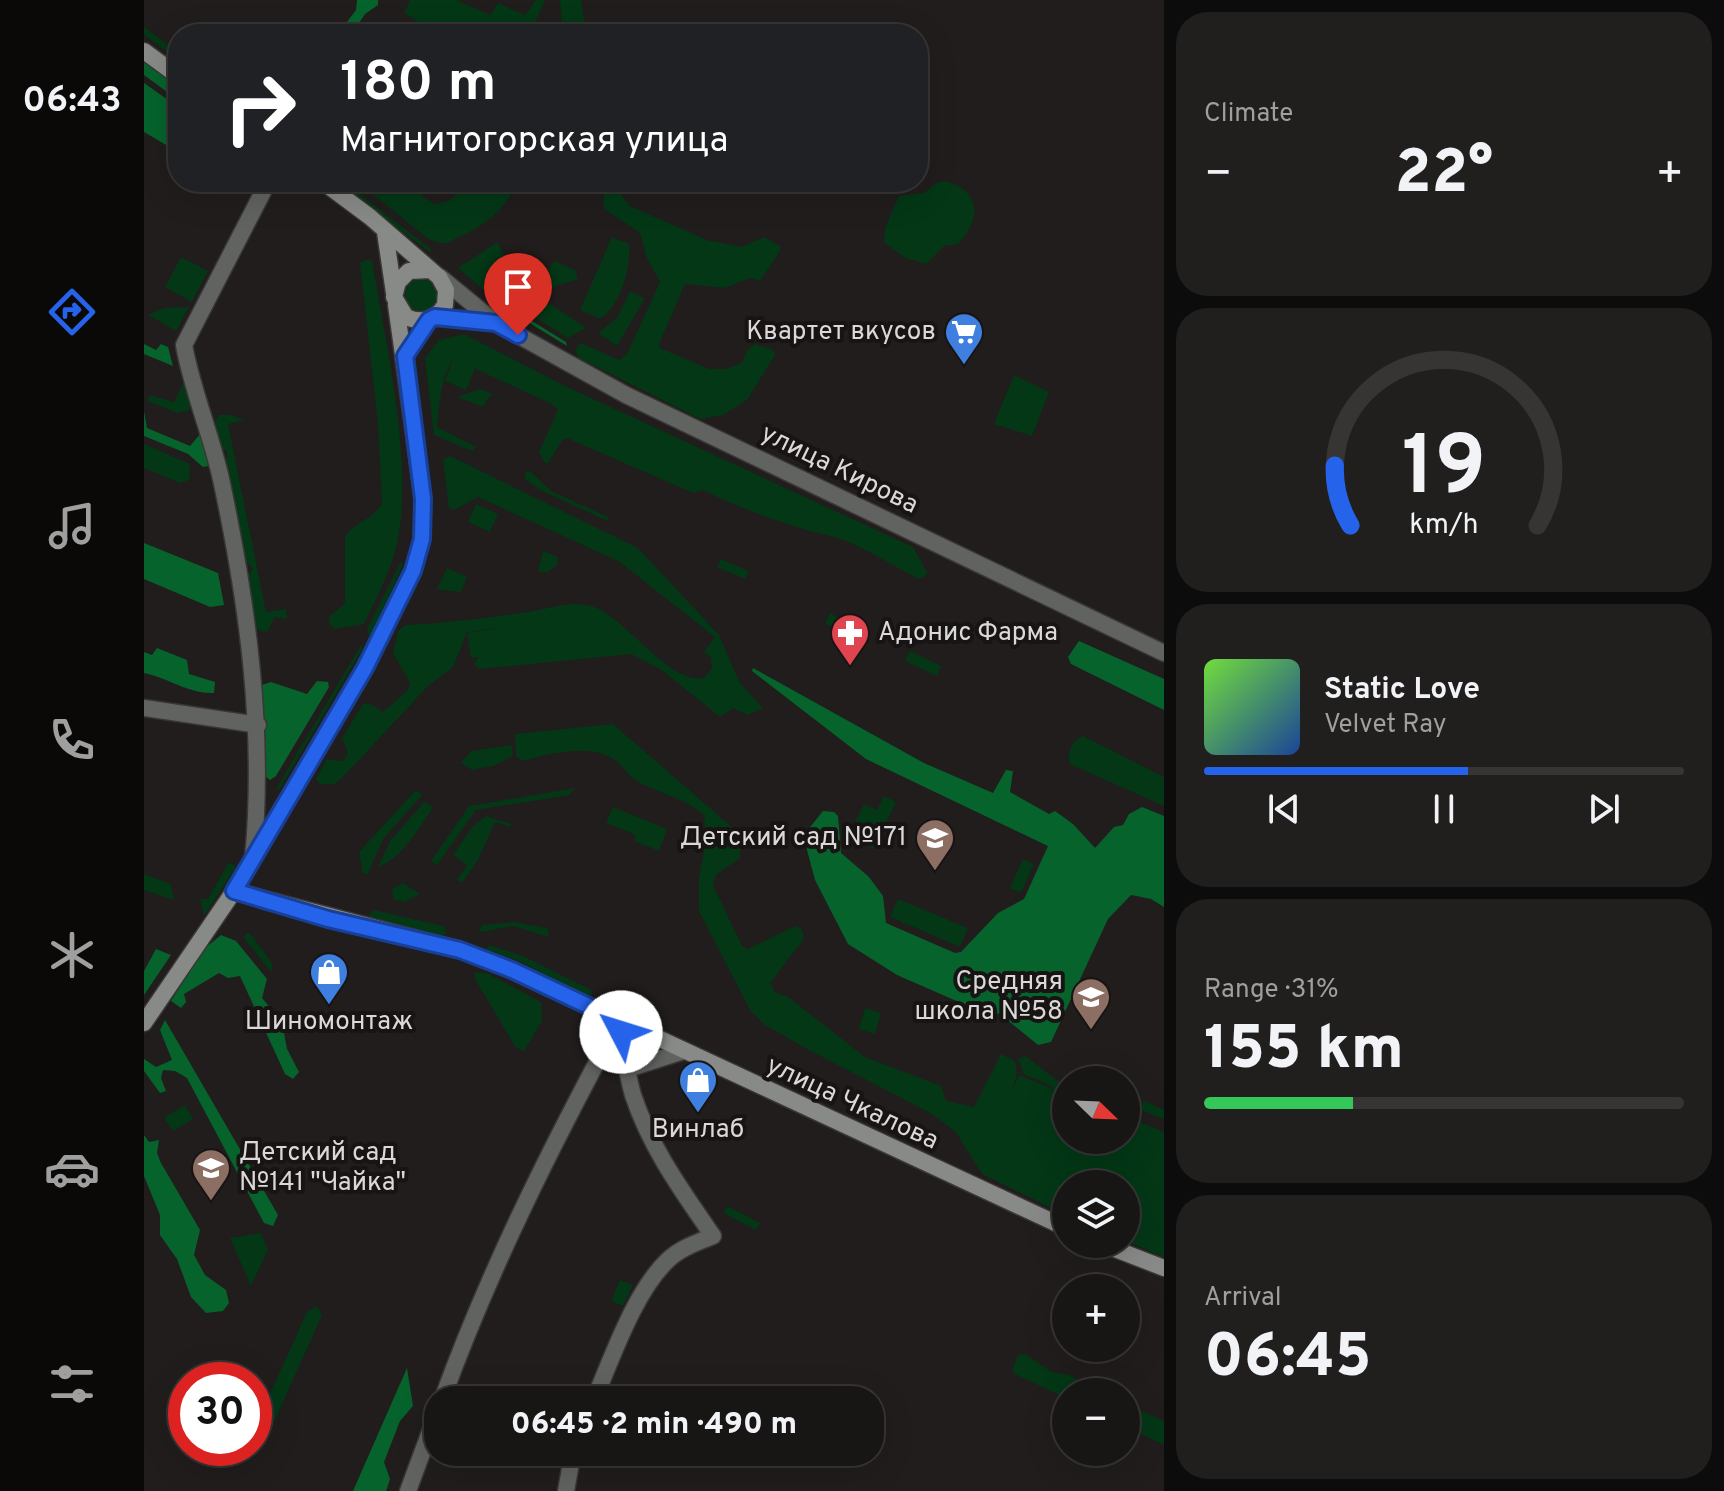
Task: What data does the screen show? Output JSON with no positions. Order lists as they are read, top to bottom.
{
  "streets": {
    "main road": ["улица Кирова", "улица Чкалова"]
  },
  "places": {
    "supermarket": ["Квартет вкусов"],
    "pharmacy": ["Адонис Фарма"],
    "school or university": ["Детский сад №171", "Средняя школа №58", "Детский сад №141 \"Чайка\""],
    "shop": ["Шиномонтаж", "Винлаб"]
  },
  "north": "bottom right",
  "page": {
    "tabs": "06:43",
    "tile": [
      "Climate",
      ["Range · 31%", "155 km"],
      ["Arrival", "06:45"]
    ],
    "turn": ["180 m", "Магнитогорская улица"],
    "heat": ["−", "22°", "+"],
    "song": ["Static Love", "Velvet Ray"],
    "map_buttons": ["+", "−"],
    "limit": "30",
    "trip": "06:45 · 2 min · 490 m",
    "gauge": ["19", "km/h"]
  }
}
